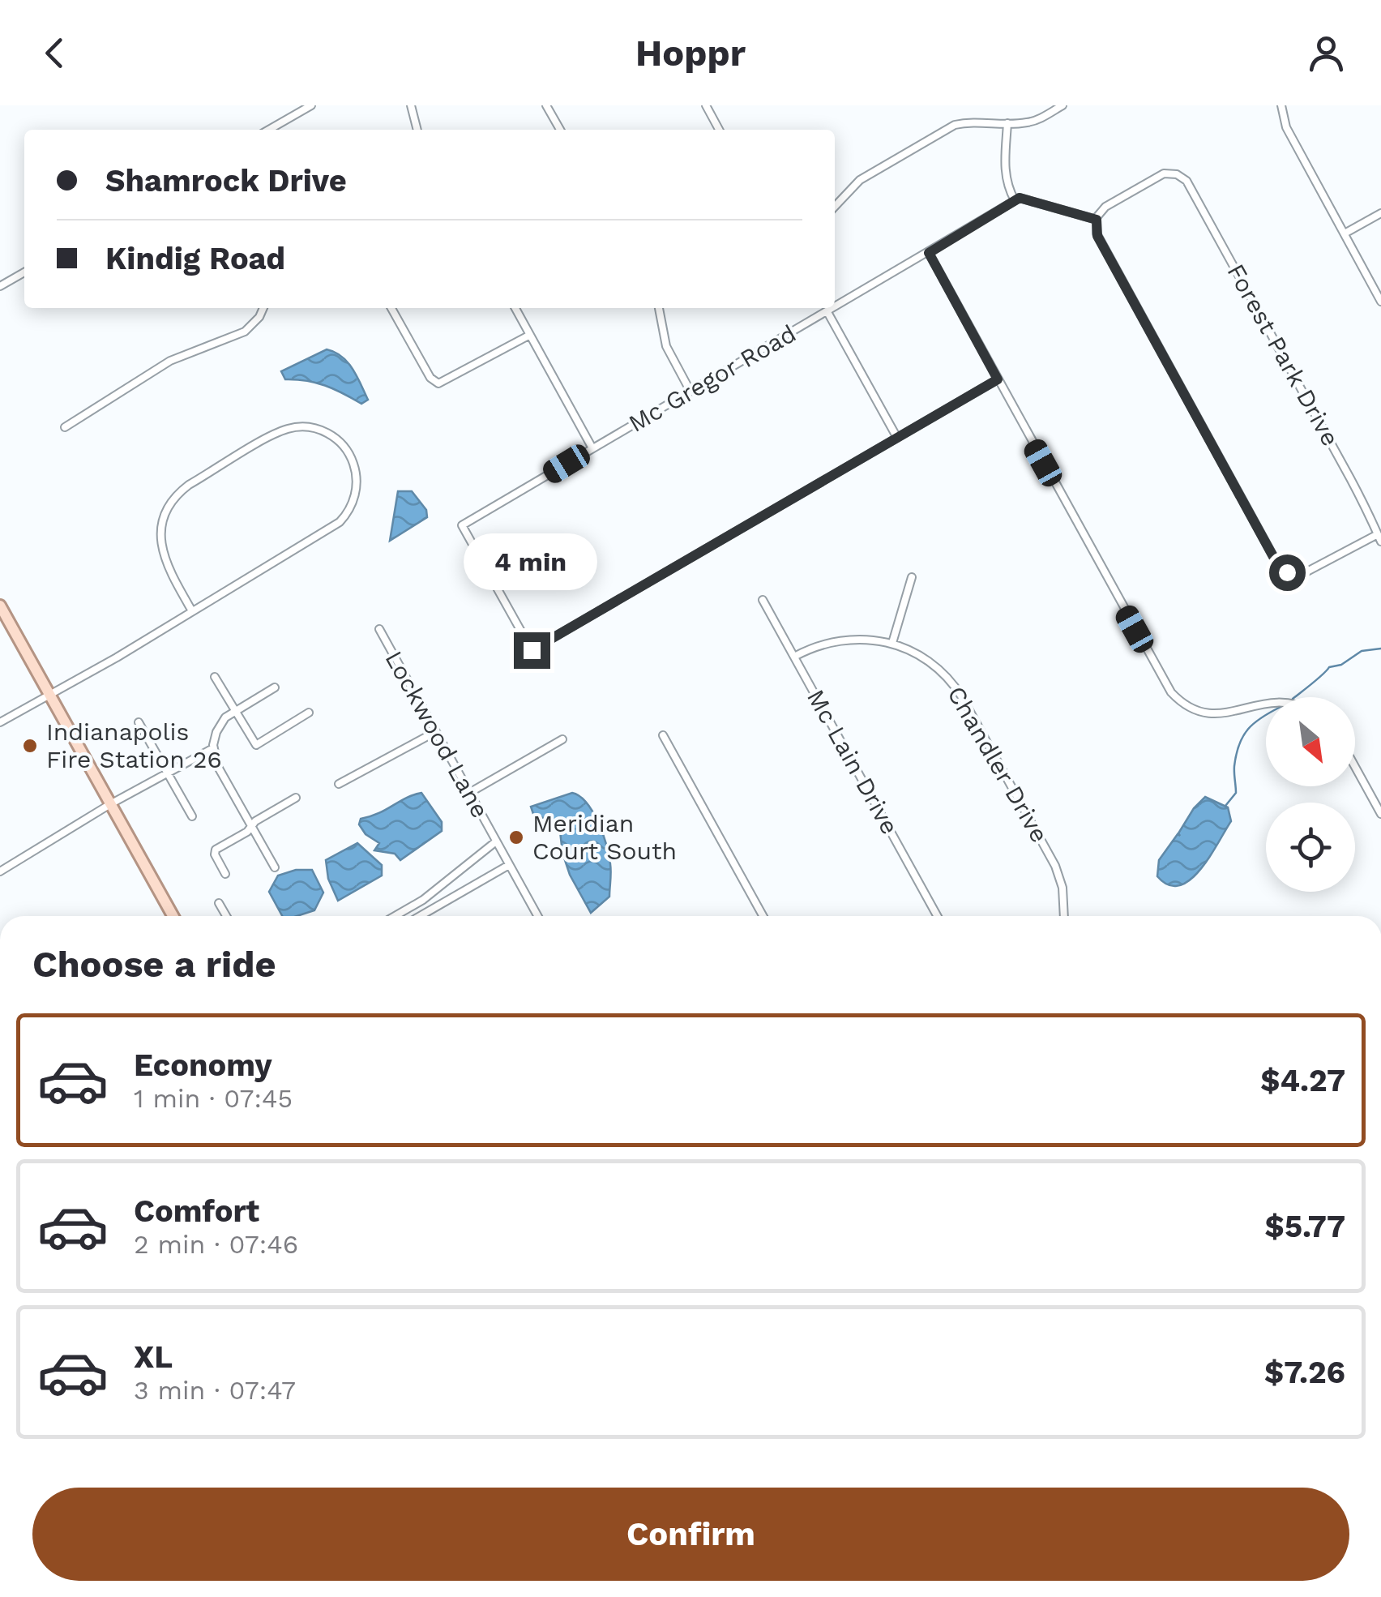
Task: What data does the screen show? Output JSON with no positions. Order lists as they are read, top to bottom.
{
  "streets": {
    "street": [
      "Forest Park Drive",
      "Mc Gregor Road",
      "Lockwood Lane",
      "Mc Lain Drive",
      "Chandler Drive"
    ]
  },
  "crossings": [
    ["Mc Lain Drive", "Chandler Drive"]
  ],
  "places": ["Indianapolis Fire Station 26", "Meridian Court South"],
  "north": "bottom right",
  "page": {
    "header": "Hoppr",
    "banner": ["Shamrock Drive", "Kindig Road"],
    "bubble": "4 min",
    "heading": "Choose a ride",
    "list": [
      {
        "name": "Economy",
        "note": "1 min · 07:45",
        "value": "$4.27"
      },
      {
        "name": "Comfort",
        "note": "2 min · 07:46",
        "value": "$5.77"
      },
      {
        "name": "XL",
        "note": "3 min · 07:47",
        "value": "$7.26"
      }
    ],
    "buttons": "Confirm"
  }
}
